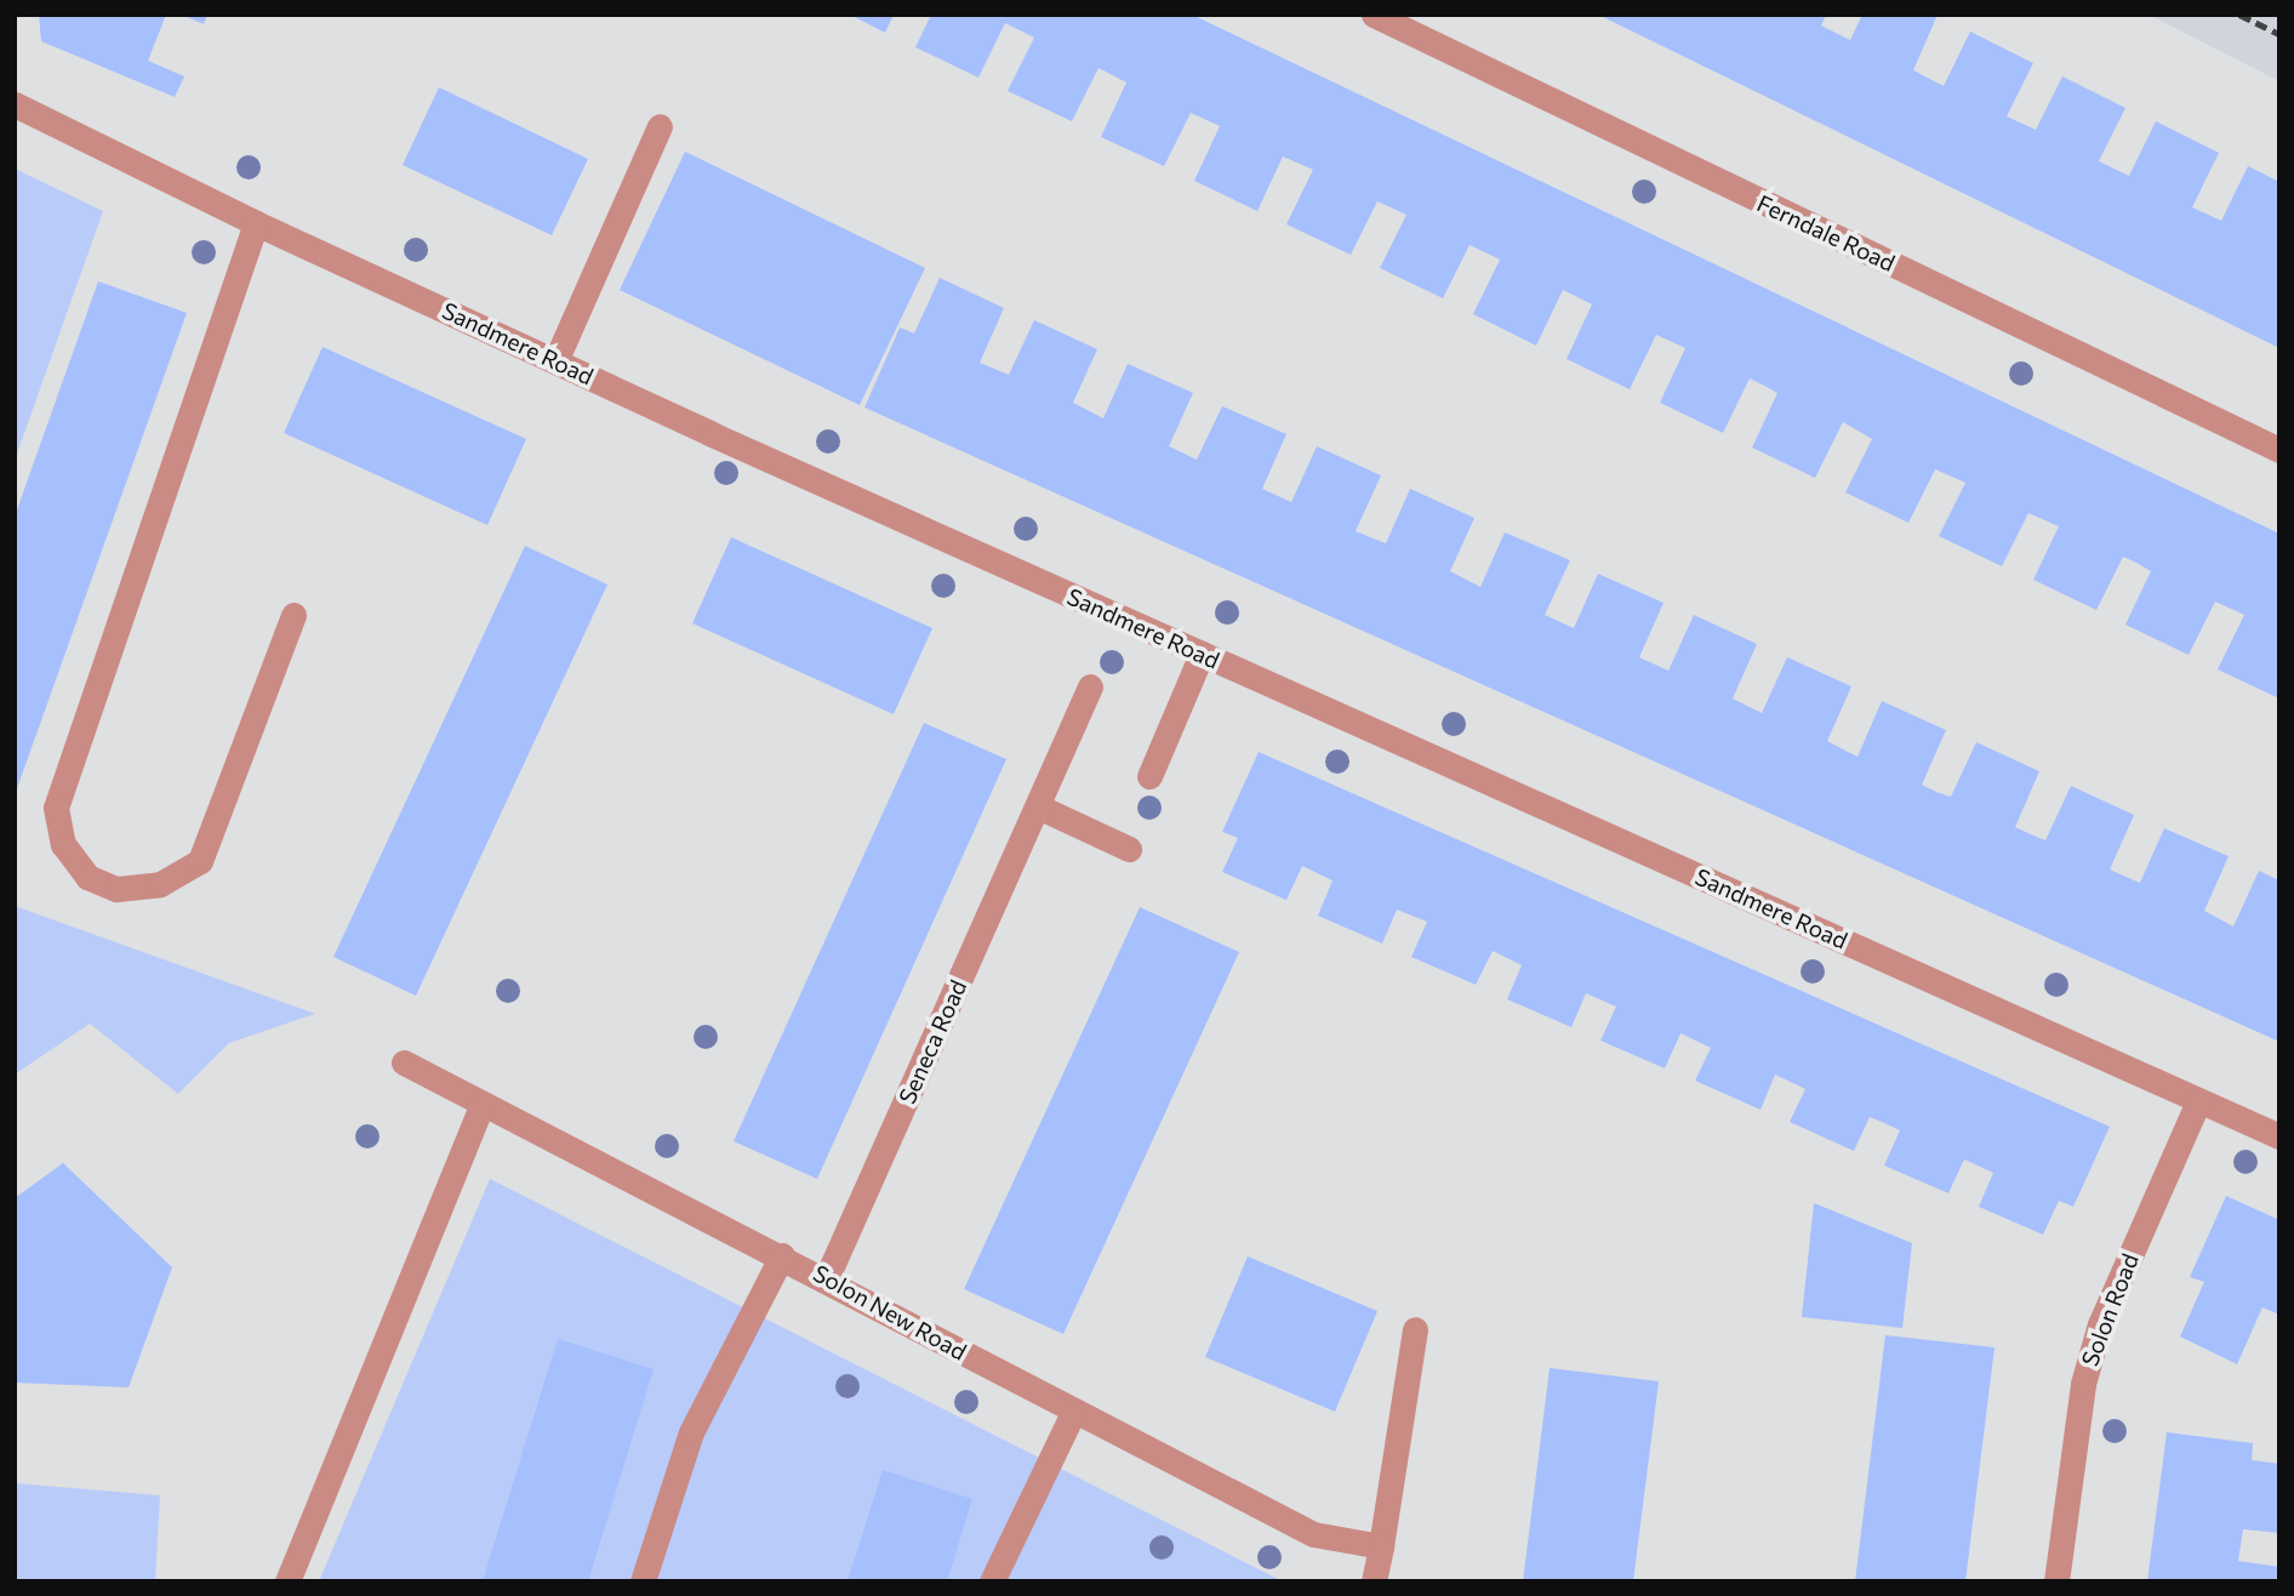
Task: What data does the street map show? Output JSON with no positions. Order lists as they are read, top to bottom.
{
  "streets": {
    "street": [
      "Ferndale Road",
      "Sandmere Road",
      "Seneca Road",
      "Solon Road",
      "Solon New Road"
    ]
  },
  "crossings": [
    ["Sandmere Road", "Solon Road"],
    ["Seneca Road", "Solon New Road"]
  ]
}
